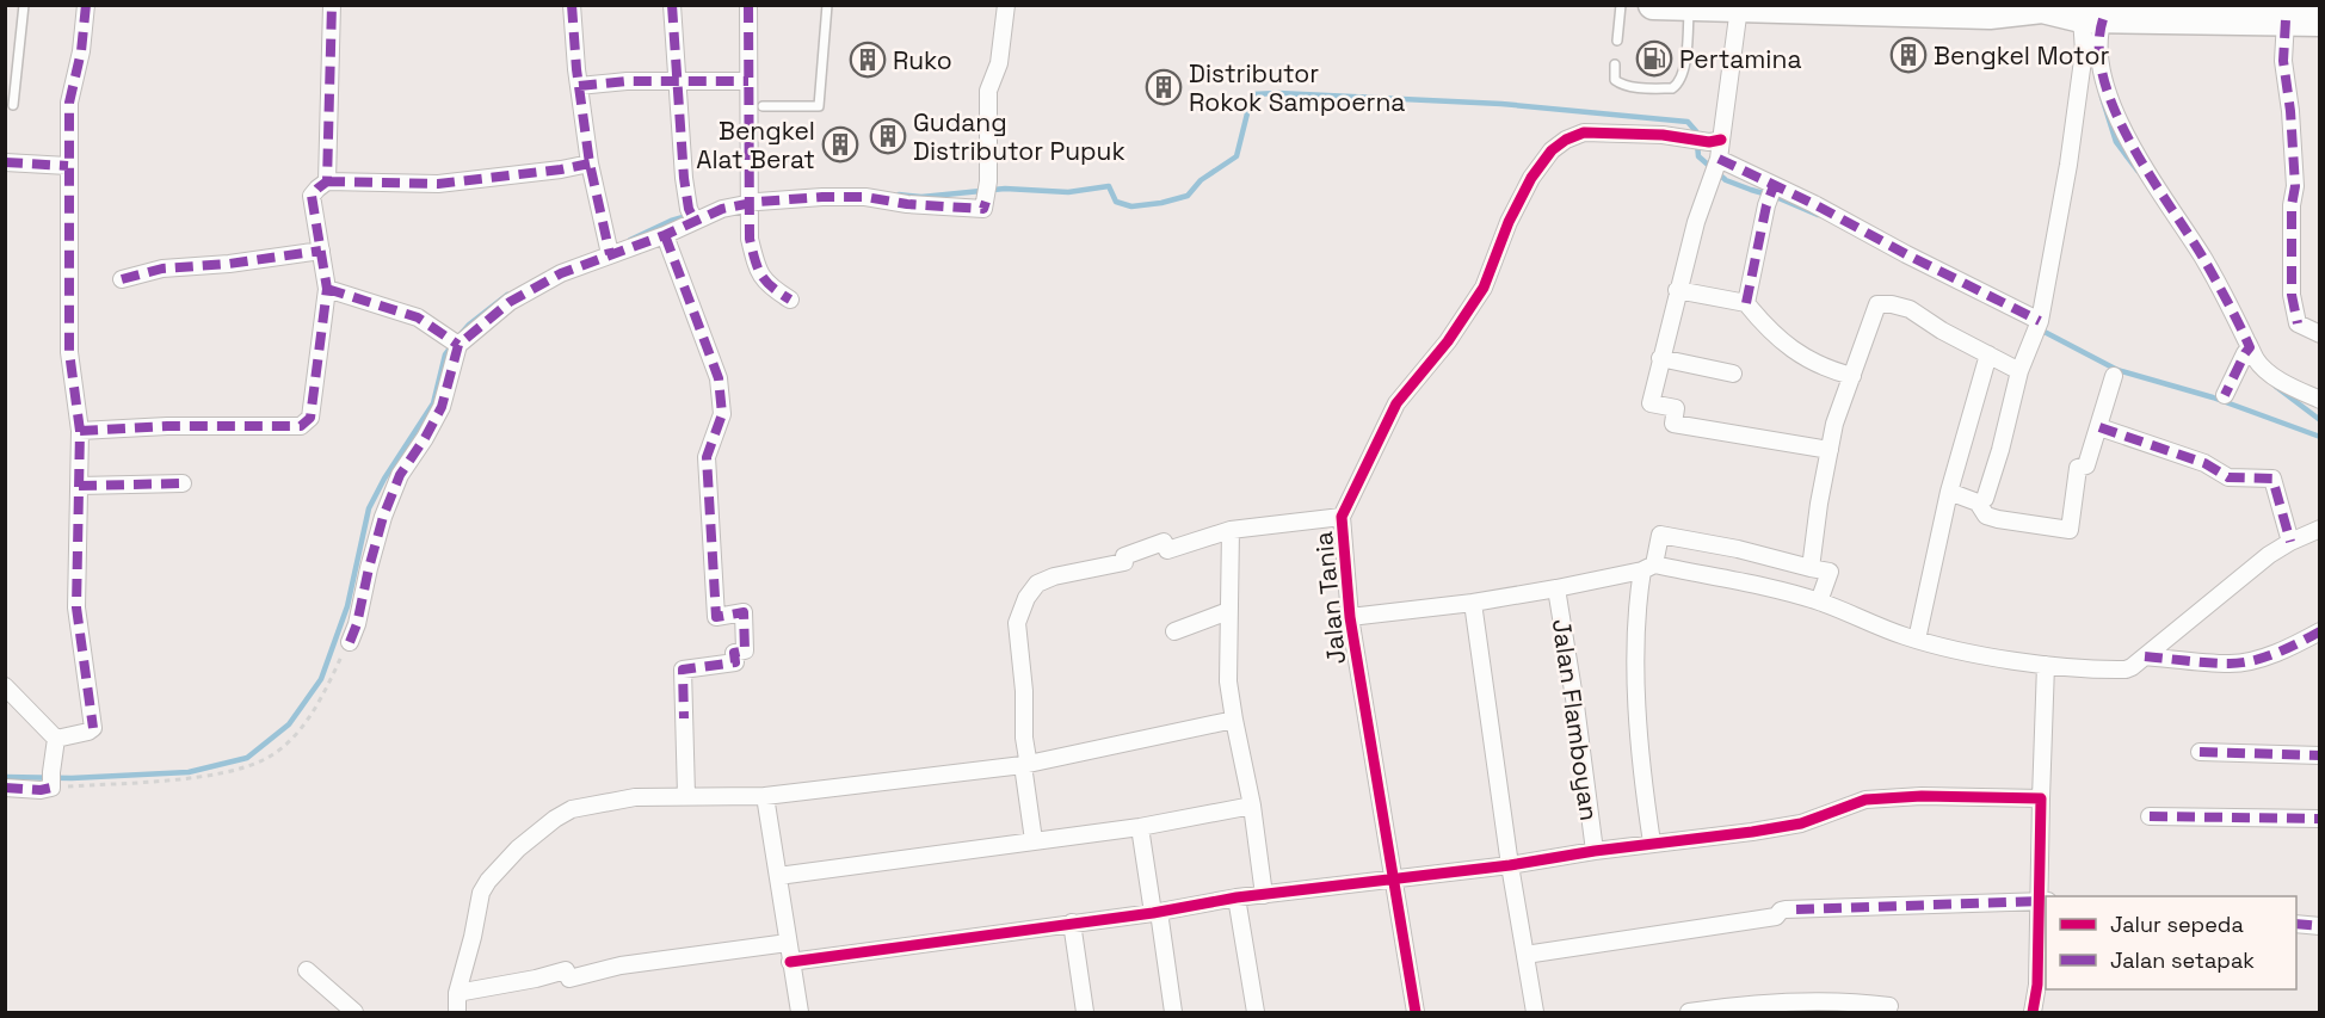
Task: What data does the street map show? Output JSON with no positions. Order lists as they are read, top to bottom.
{
  "streets": {
    "street": ["Jalan Tania", "Jalan Flamboyan"]
  },
  "places": {
    "building": [
      "Bengkel Motor",
      "Ruko",
      "Distributor Rokok Sampoerna",
      "Gudang Distributor Pupuk",
      "Bengkel Alat Berat"
    ],
    "fuel station": ["Pertamina"]
  },
  "legend": ["Jalur sepeda", "Jalan setapak"]
}
